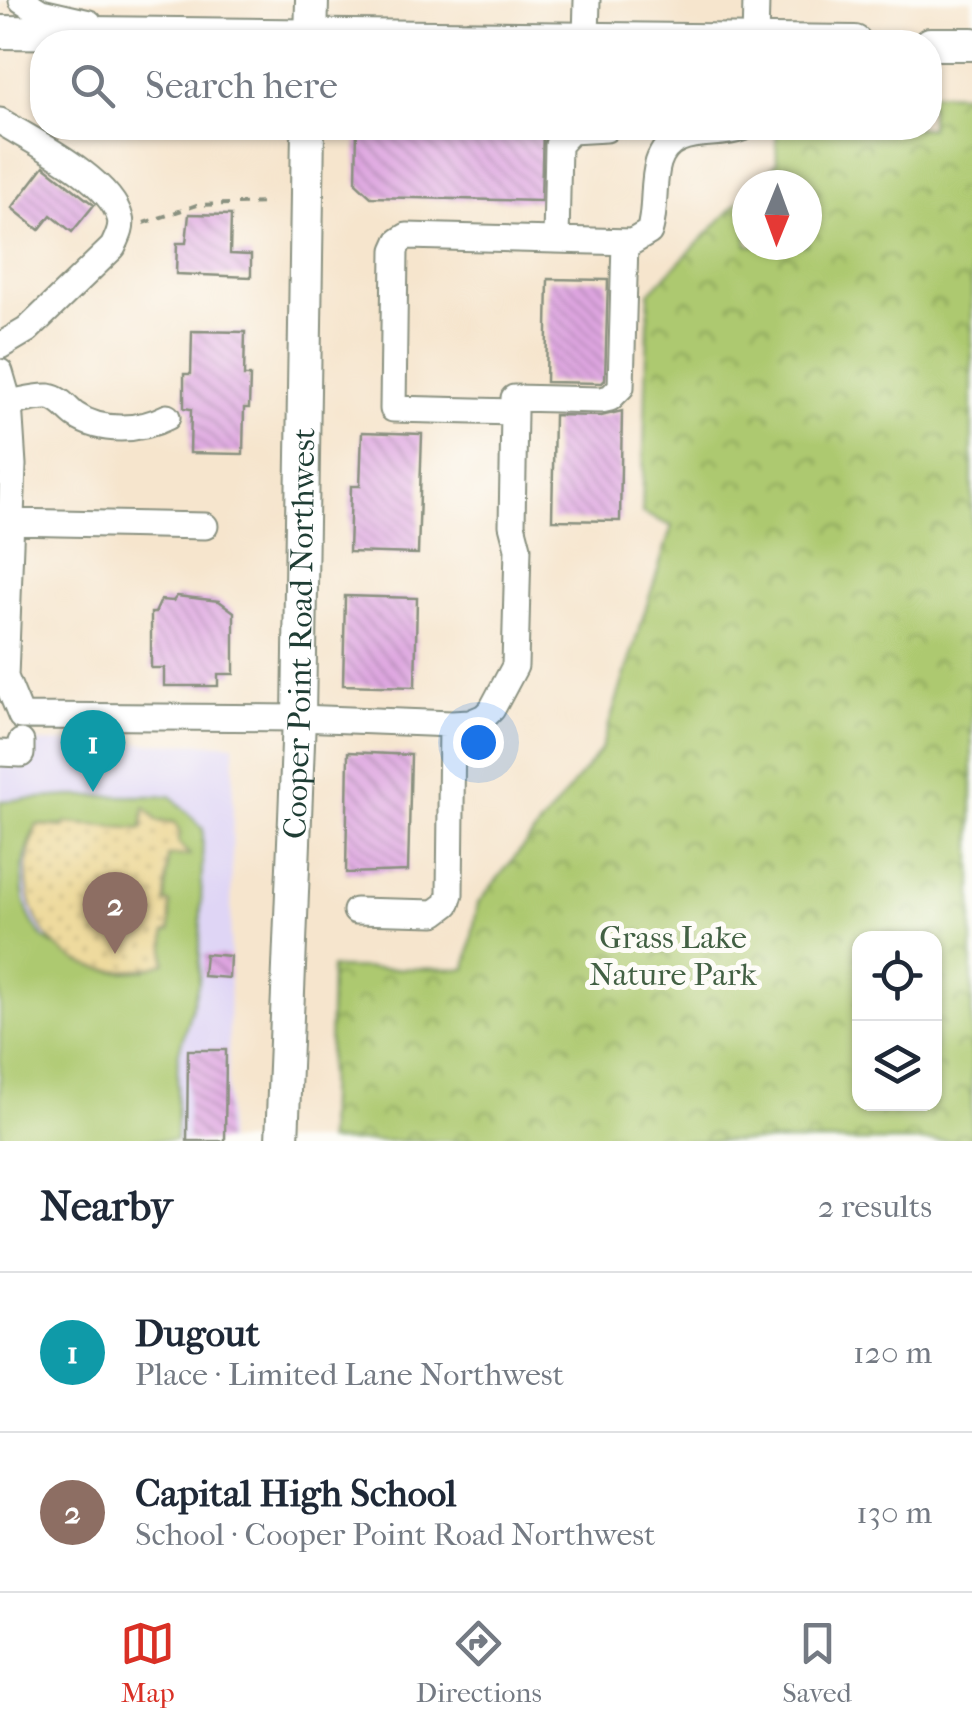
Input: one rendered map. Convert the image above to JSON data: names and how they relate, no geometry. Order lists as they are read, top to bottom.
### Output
{
  "streets": {
    "main road": ["Cooper Point Road Northwest"]
  },
  "parks": ["Grass Lake Nature Park"],
  "north": "bottom",
  "page": {
    "search": "Search here",
    "pins": ["1", "2"],
    "heading": ["Nearby", "2 results"],
    "list": [
      {
        "mark": "1",
        "name": "Dugout",
        "note": "Place · Limited Lane Northwest",
        "value": "120 m"
      },
      {
        "mark": "2",
        "name": "Capital High School",
        "note": "School · Cooper Point Road Northwest",
        "value": "130 m"
      }
    ],
    "nav": ["Map", "Directions", "Saved"]
  }
}
